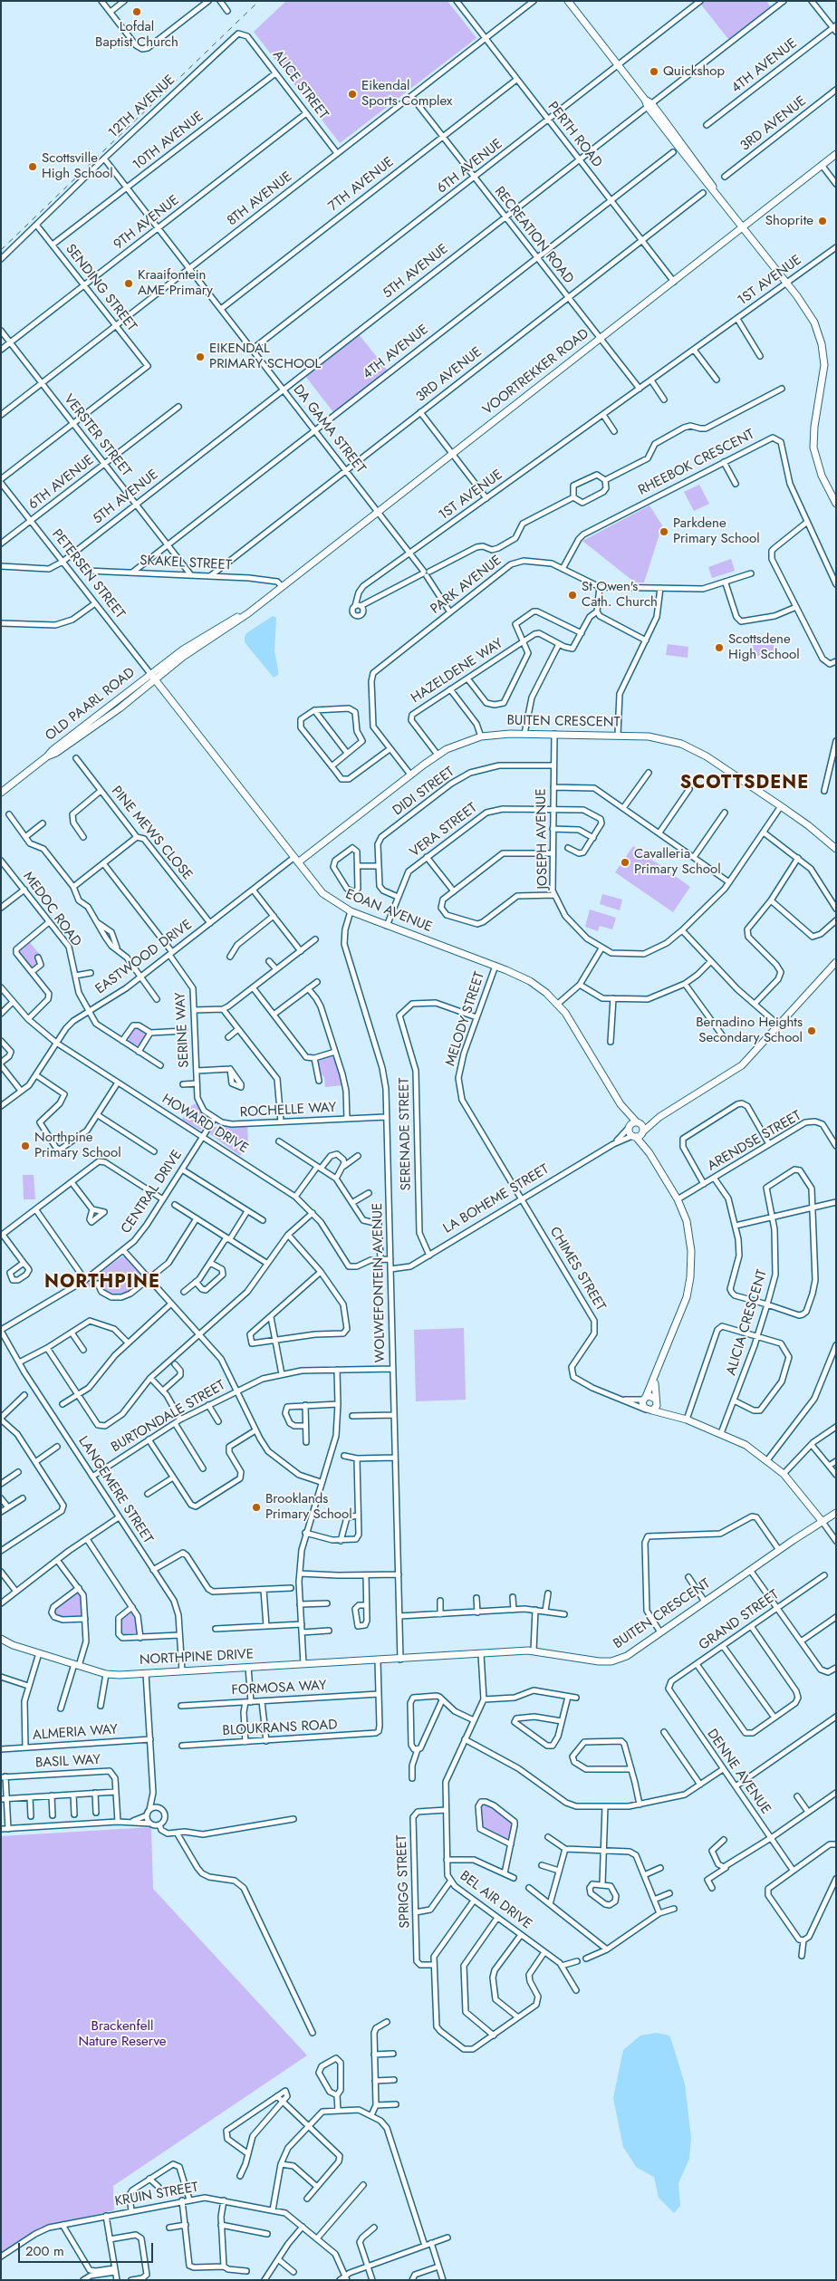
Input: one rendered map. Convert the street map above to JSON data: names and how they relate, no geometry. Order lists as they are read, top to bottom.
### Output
{
  "streets": {
    "street": [
      "4TH AVENUE",
      "ALICE STREET",
      "12TH AVENUE",
      "3RD AVENUE",
      "PERTH ROAD",
      "10TH AVENUE",
      "6TH AVENUE",
      "7TH AVENUE",
      "8TH AVENUE",
      "9TH AVENUE",
      "RECREATION ROAD",
      "5TH AVENUE",
      "1ST AVENUE",
      "SENDING STREET",
      "VOORTREKKER ROAD",
      "DA GAMA STREET",
      "VERSTER STREET",
      "RHEEBOK CRESCENT",
      "SKAKEL STREET",
      "PETERSEN STREET",
      "PARK AVENUE",
      "HAZELDENE WAY",
      "OLD PAARL ROAD",
      "BUITEN CRESCENT",
      "DIDI STREET",
      "VERA STREET",
      "PINE MEWS CLOSE",
      "JOSEPH AVENUE",
      "MEDOC ROAD",
      "EOAN AVENUE",
      "EASTWOOD DRIVE",
      "MELODY STREET",
      "SERINE WAY",
      "ROCHELLE WAY",
      "HOWARD DRIVE",
      "SERENADE STREET",
      "ARENDSE STREET",
      "CENTRAL DRIVE",
      "LA BOHEME STREET",
      "CHIMES STREET",
      "WOLWEFONTEIN AVENUE",
      "ALICIA CRESCENT",
      "BURTONDALE STREET",
      "LANGEMERE STREET",
      "GRAND STREET",
      "NORTHPINE DRIVE",
      "FORMOSA WAY",
      "BLOUKRANS ROAD",
      "ALMERIA WAY",
      "BASIL WAY",
      "DENNE AVENUE",
      "SPRIGG STREET",
      "BEL AIR DRIVE",
      "KRUIN STREET"
    ]
  },
  "crossings": [
    ["4TH AVENUE", "PERTH ROAD"],
    ["4TH AVENUE", "RECREATION ROAD"],
    ["4TH AVENUE", "DA GAMA STREET"],
    ["4TH AVENUE", "VERSTER STREET"],
    ["4TH AVENUE", "SKAKEL STREET"],
    ["ALICE STREET", "12TH AVENUE"],
    ["ALICE STREET", "10TH AVENUE"],
    ["ALICE STREET", "8TH AVENUE"],
    ["ALICE STREET", "9TH AVENUE"],
    ["12TH AVENUE", "SENDING STREET"],
    ["12TH AVENUE", "DA GAMA STREET"],
    ["3RD AVENUE", "PERTH ROAD"],
    ["3RD AVENUE", "RECREATION ROAD"],
    ["3RD AVENUE", "DA GAMA STREET"],
    ["3RD AVENUE", "SKAKEL STREET"],
    ["PERTH ROAD", "6TH AVENUE"],
    ["PERTH ROAD", "7TH AVENUE"],
    ["PERTH ROAD", "8TH AVENUE"],
    ["PERTH ROAD", "5TH AVENUE"],
    ["PERTH ROAD", "VOORTREKKER ROAD"],
    ["10TH AVENUE", "SENDING STREET"],
    ["10TH AVENUE", "DA GAMA STREET"],
    ["6TH AVENUE", "RECREATION ROAD"],
    ["6TH AVENUE", "DA GAMA STREET"],
    ["6TH AVENUE", "VERSTER STREET"],
    ["6TH AVENUE", "PETERSEN STREET"],
    ["7TH AVENUE", "RECREATION ROAD"],
    ["7TH AVENUE", "DA GAMA STREET"],
    ["8TH AVENUE", "RECREATION ROAD"],
    ["8TH AVENUE", "SENDING STREET"],
    ["8TH AVENUE", "DA GAMA STREET"],
    ["8TH AVENUE", "VERSTER STREET"],
    ["9TH AVENUE", "SENDING STREET"],
    ["9TH AVENUE", "DA GAMA STREET"],
    ["9TH AVENUE", "VERSTER STREET"],
    ["RECREATION ROAD", "5TH AVENUE"],
    ["RECREATION ROAD", "1ST AVENUE"],
    ["RECREATION ROAD", "VOORTREKKER ROAD"],
    ["5TH AVENUE", "DA GAMA STREET"],
    ["5TH AVENUE", "VERSTER STREET"],
    ["5TH AVENUE", "PETERSEN STREET"],
    ["1ST AVENUE", "DA GAMA STREET"],
    ["SENDING STREET", "VERSTER STREET"],
    ["VOORTREKKER ROAD", "DA GAMA STREET"],
    ["VOORTREKKER ROAD", "SKAKEL STREET"],
    ["VOORTREKKER ROAD", "PETERSEN STREET"],
    ["VOORTREKKER ROAD", "OLD PAARL ROAD"],
    ["VOORTREKKER ROAD", "EOAN AVENUE"],
    ["DA GAMA STREET", "PARK AVENUE"],
    ["VERSTER STREET", "SKAKEL STREET"],
    ["RHEEBOK CRESCENT", "PARK AVENUE"],
    ["PETERSEN STREET", "OLD PAARL ROAD"],
    ["PETERSEN STREET", "EOAN AVENUE"],
    ["PARK AVENUE", "BUITEN CRESCENT"],
    ["HAZELDENE WAY", "BUITEN CRESCENT"],
    ["OLD PAARL ROAD", "EOAN AVENUE"],
    ["BUITEN CRESCENT", "JOSEPH AVENUE"],
    ["BUITEN CRESCENT", "EOAN AVENUE"],
    ["BUITEN CRESCENT", "EASTWOOD DRIVE"],
    ["BUITEN CRESCENT", "WOLWEFONTEIN AVENUE"],
    ["BUITEN CRESCENT", "NORTHPINE DRIVE"],
    ["BUITEN CRESCENT", "BEL AIR DRIVE"],
    ["DIDI STREET", "VERA STREET"],
    ["DIDI STREET", "JOSEPH AVENUE"],
    ["VERA STREET", "JOSEPH AVENUE"],
    ["VERA STREET", "EOAN AVENUE"],
    ["PINE MEWS CLOSE", "EASTWOOD DRIVE"],
    ["MEDOC ROAD", "EASTWOOD DRIVE"],
    ["EOAN AVENUE", "EASTWOOD DRIVE"],
    ["EOAN AVENUE", "MELODY STREET"],
    ["EOAN AVENUE", "LA BOHEME STREET"],
    ["EOAN AVENUE", "WOLWEFONTEIN AVENUE"],
    ["EASTWOOD DRIVE", "SERINE WAY"],
    ["EASTWOOD DRIVE", "HOWARD DRIVE"],
    ["MELODY STREET", "SERENADE STREET"],
    ["MELODY STREET", "LA BOHEME STREET"],
    ["MELODY STREET", "CHIMES STREET"],
    ["SERINE WAY", "ROCHELLE WAY"],
    ["ROCHELLE WAY", "WOLWEFONTEIN AVENUE"],
    ["HOWARD DRIVE", "CENTRAL DRIVE"],
    ["HOWARD DRIVE", "WOLWEFONTEIN AVENUE"],
    ["SERENADE STREET", "LA BOHEME STREET"],
    ["CENTRAL DRIVE", "LANGEMERE STREET"],
    ["LA BOHEME STREET", "CHIMES STREET"],
    ["LA BOHEME STREET", "WOLWEFONTEIN AVENUE"],
    ["WOLWEFONTEIN AVENUE", "BURTONDALE STREET"],
    ["WOLWEFONTEIN AVENUE", "NORTHPINE DRIVE"],
    ["BURTONDALE STREET", "LANGEMERE STREET"],
    ["LANGEMERE STREET", "NORTHPINE DRIVE"],
    ["GRAND STREET", "DENNE AVENUE"],
    ["FORMOSA WAY", "BLOUKRANS ROAD"],
    ["SPRIGG STREET", "BEL AIR DRIVE"]
  ],
  "districts": ["SCOTTSDENE", "NORTHPINE"],
  "parks": ["Brackenfell Nature Reserve"],
  "places": [
    "Lofdal Baptist Church",
    "Quickshop",
    "Eikendal Sports Complex",
    "Scottsville High School",
    "Shoprite",
    "Kraaifontein AME Primary",
    "EIKENDAL PRIMARY SCHOOL",
    "Parkdene Primary School",
    "St Owen's Cath. Church",
    "Scottsdene High School",
    "Cavalleria Primary School",
    "Bernadino Heights Secondary School",
    "Northpine Primary School",
    "Brooklands Primary School"
  ],
  "scale_bar": "200 m"
}
